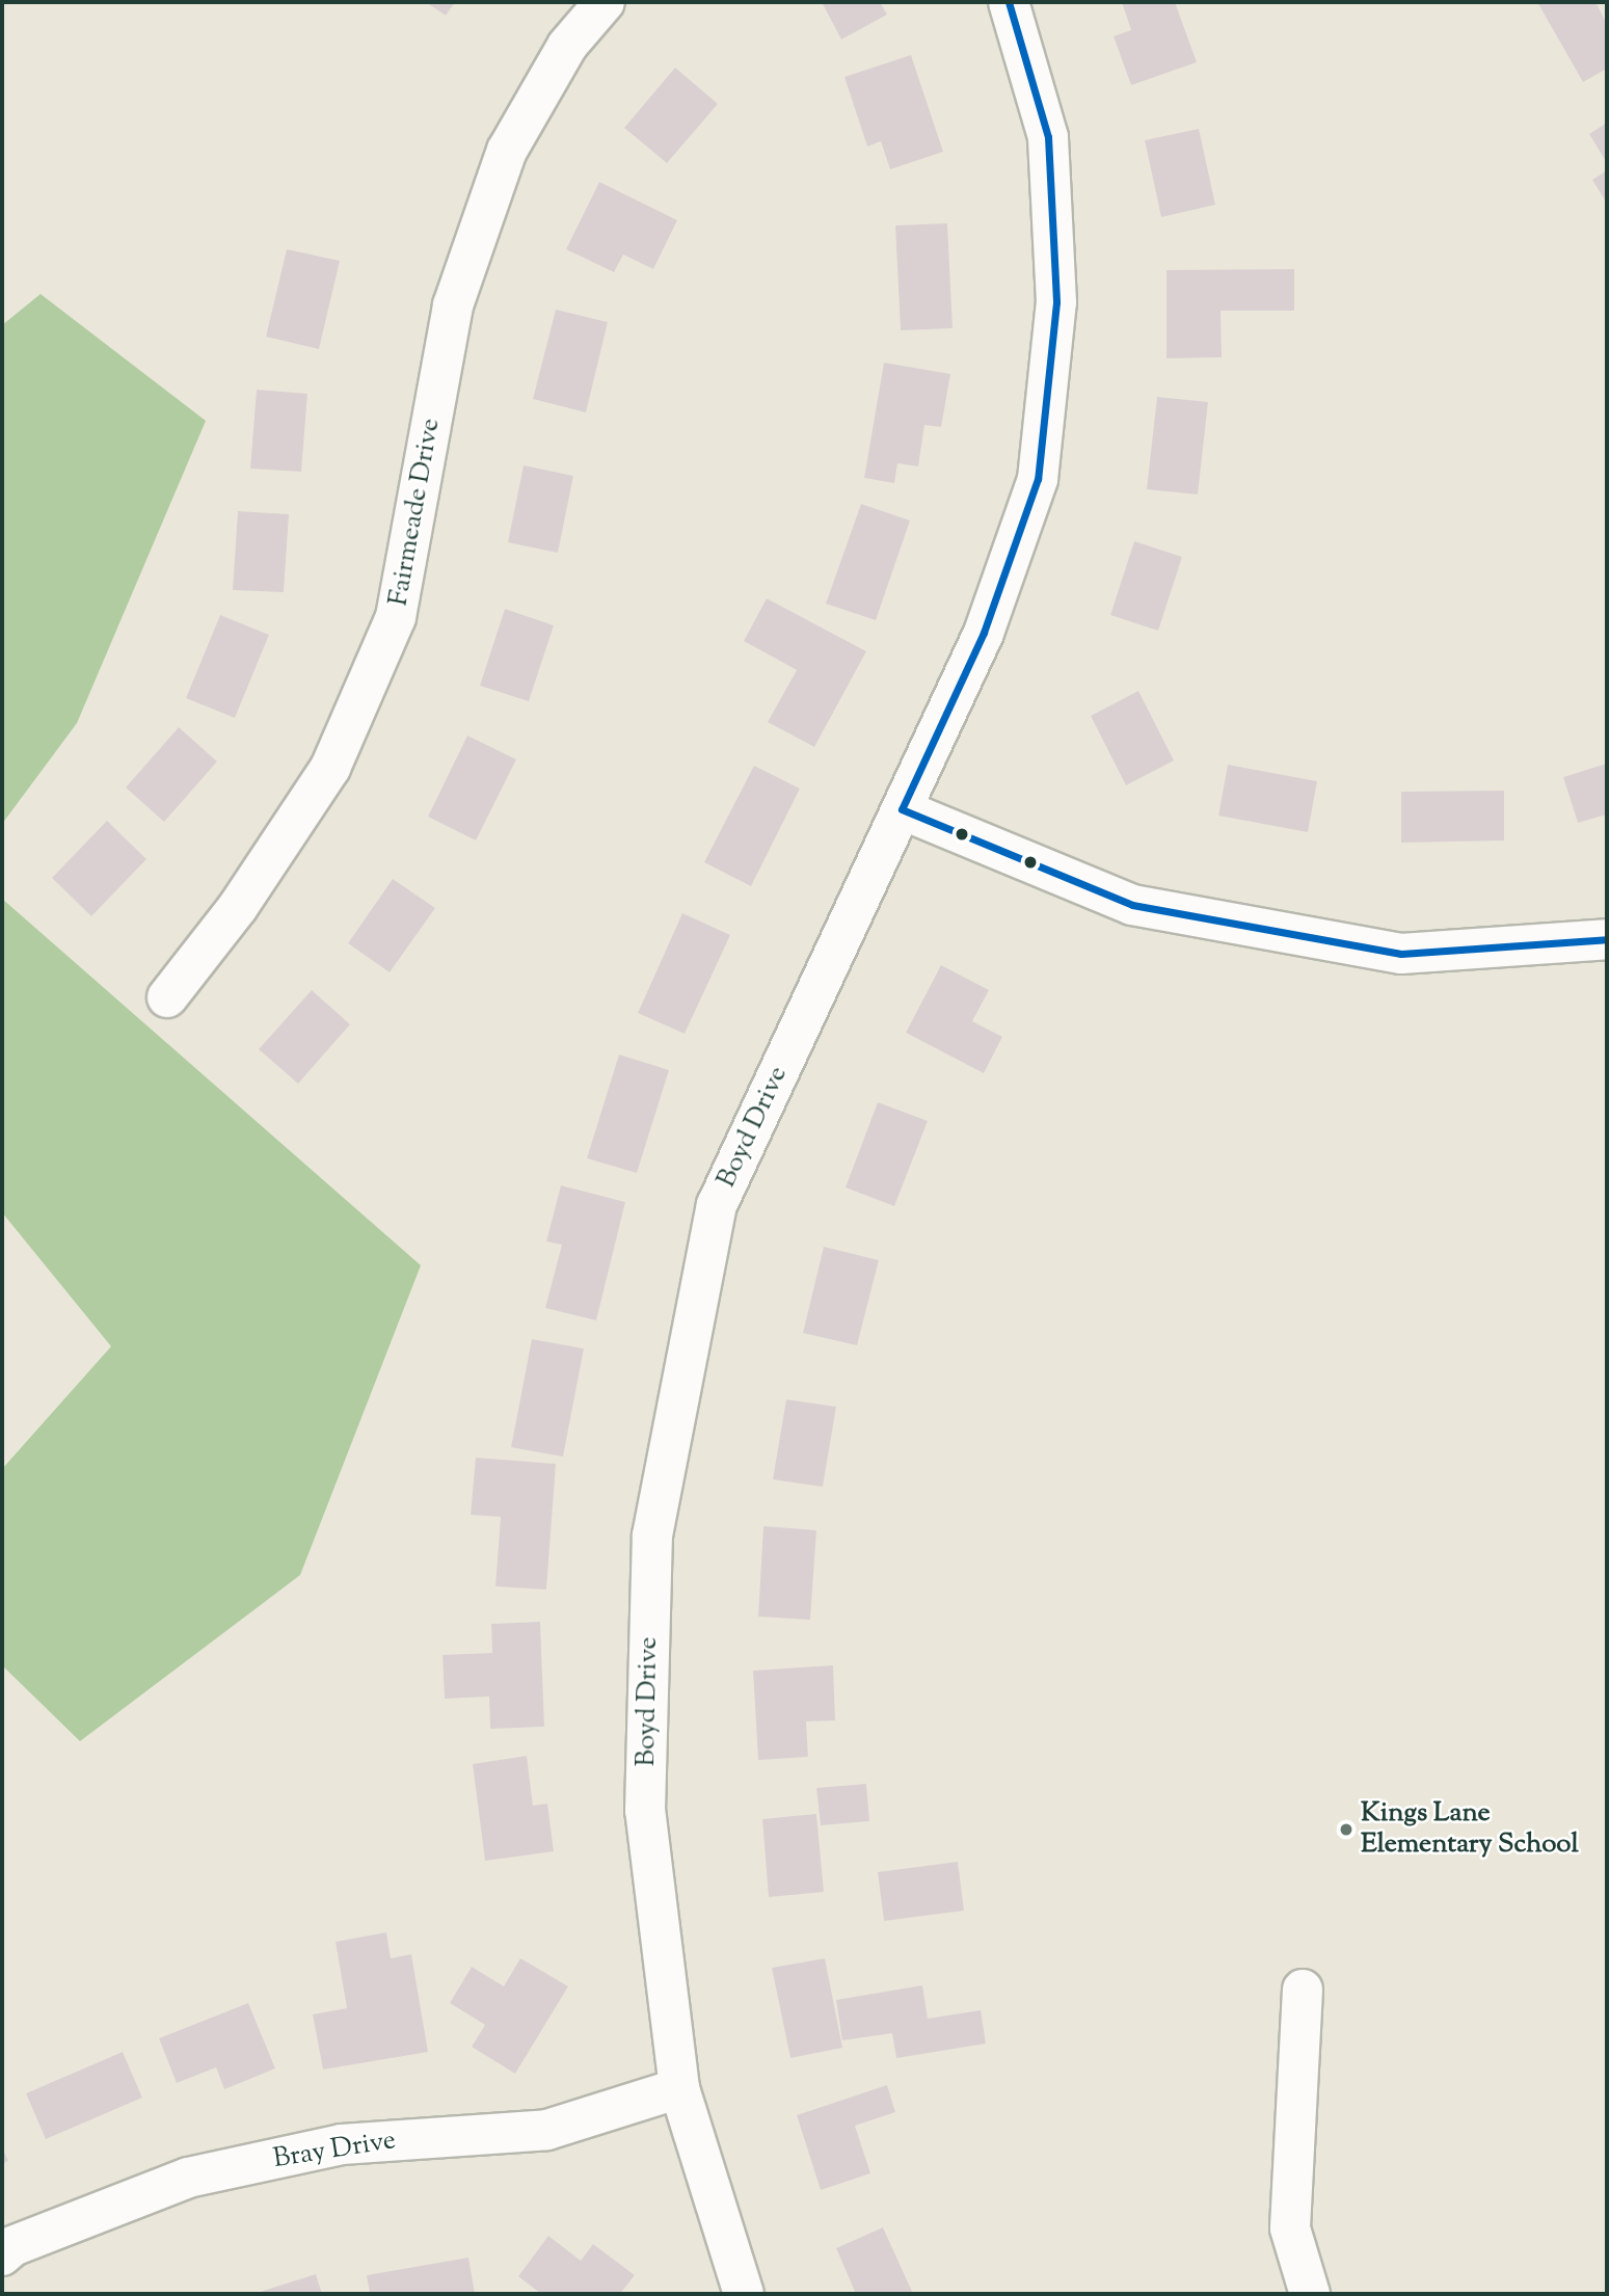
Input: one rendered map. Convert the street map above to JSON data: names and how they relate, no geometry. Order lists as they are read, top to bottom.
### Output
{
  "streets": {
    "street": ["Fairmeade Drive", "Boyd Drive", "Bray Drive"]
  },
  "crossings": [
    ["Boyd Drive", "Bray Drive"]
  ],
  "places": ["Kings Lane Elementary School"]
}
